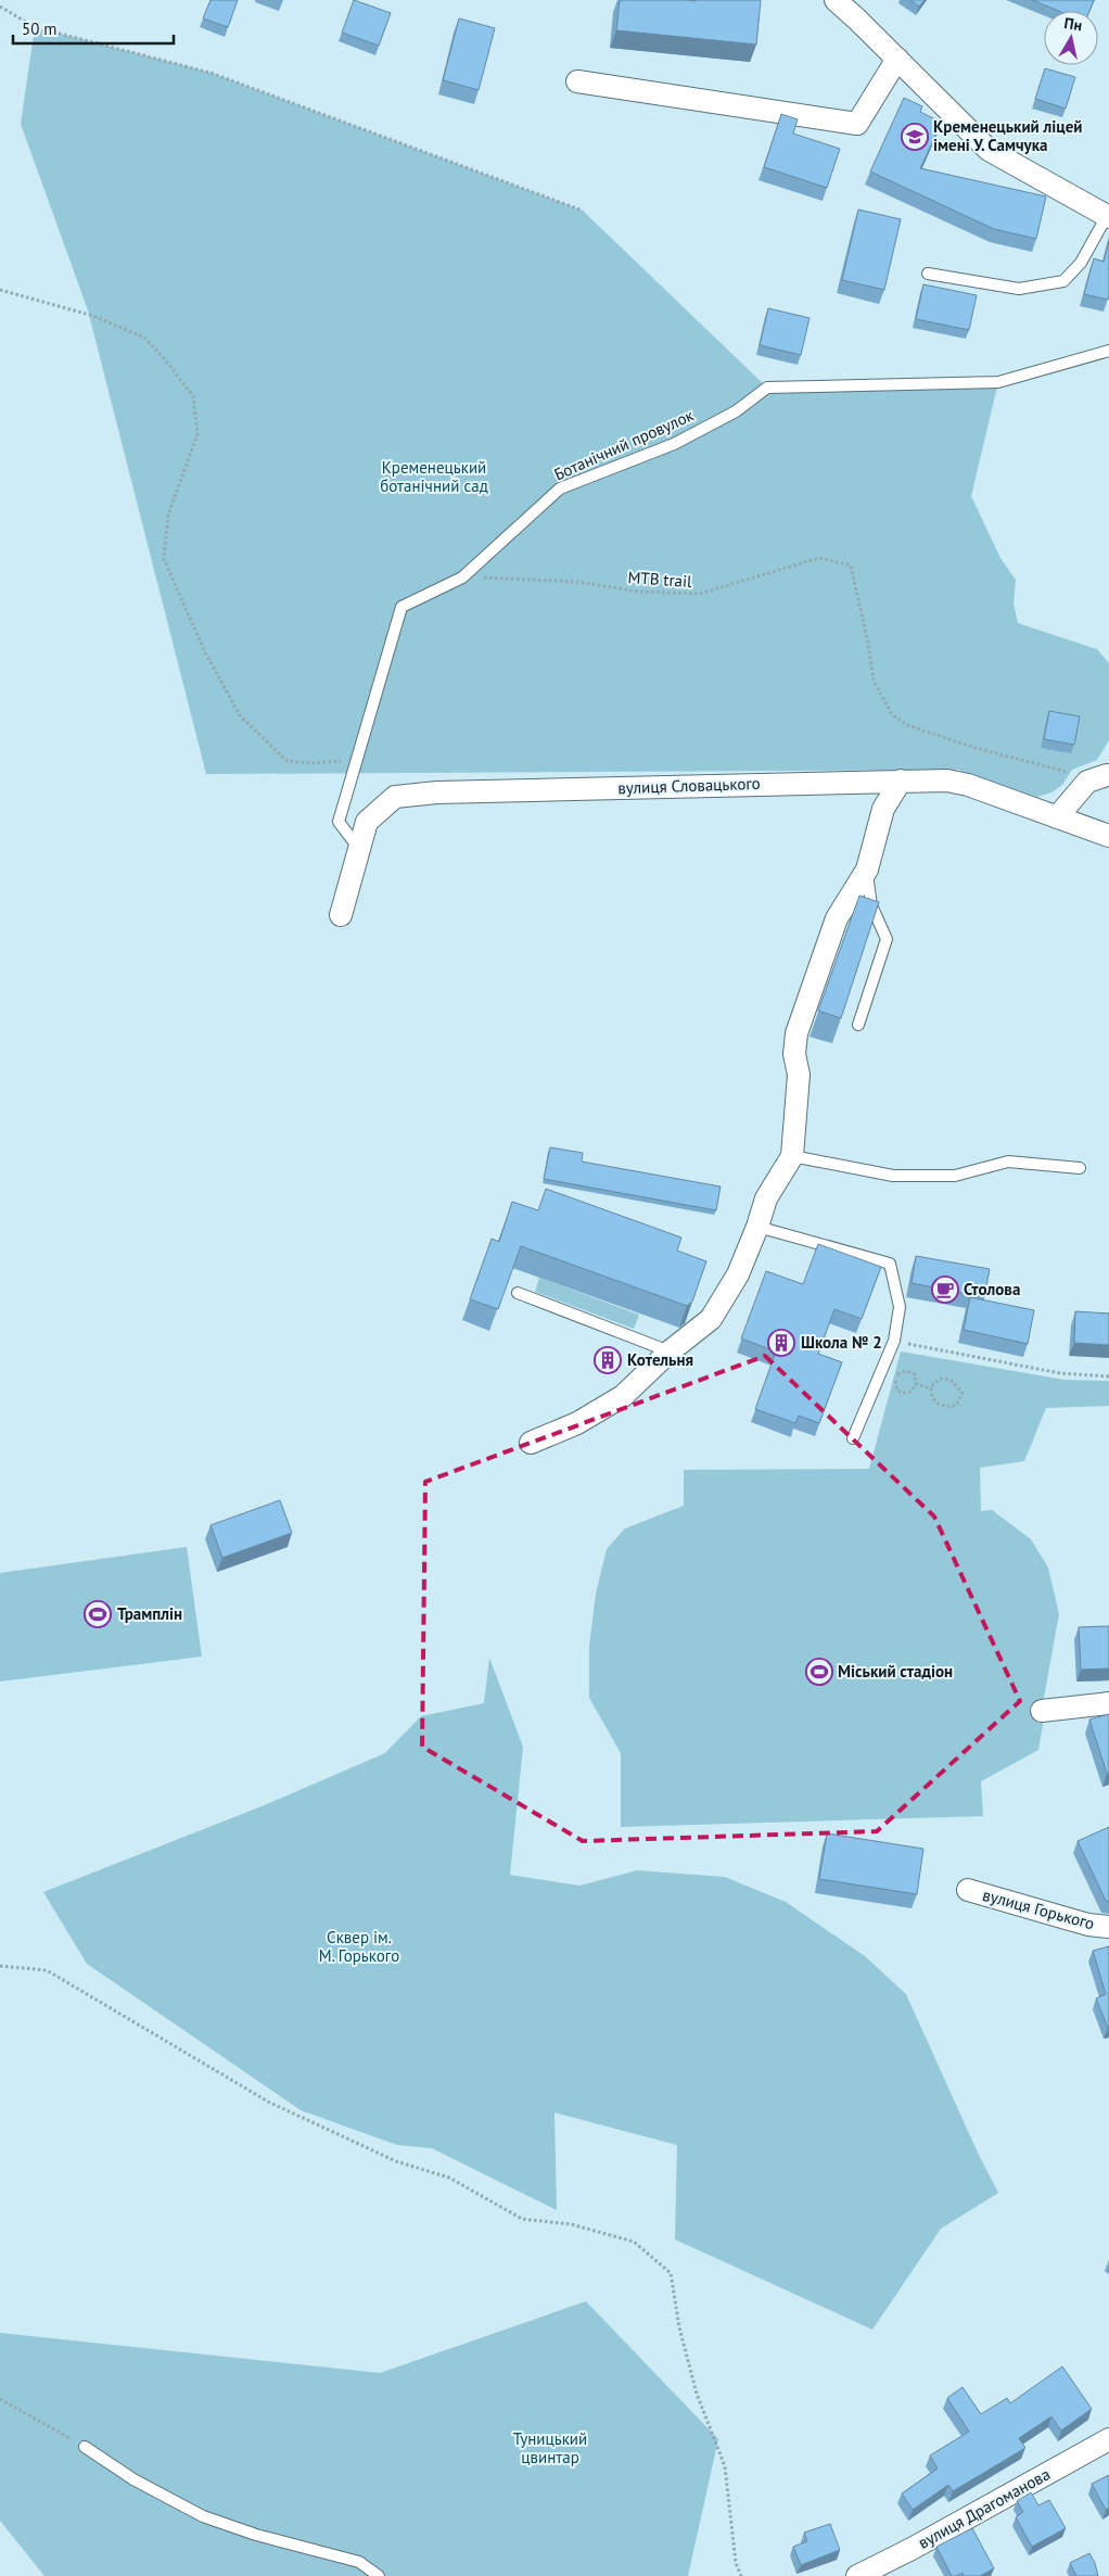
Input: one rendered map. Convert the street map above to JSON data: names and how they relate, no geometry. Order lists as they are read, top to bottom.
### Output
{
  "streets": {
    "street": ["вулиця Словацького", "вулиця Горького", "вулиця Драгоманова"],
    "lane": ["Ботанічний провулок"],
    "path": ["MTB trail"]
  },
  "crossings": [
    ["Ботанічний провулок", "MTB trail"],
    ["Ботанічний провулок", "вулиця Словацького"]
  ],
  "parks": ["Кременецький ботанічний сад", "Сквер ім. М. Горького", "Туницький цвинтар"],
  "places": {
    "school or university": ["Кременецький ліцей імені У. Самчука"],
    "cafe": ["Столова"],
    "building": ["Школа № 2", "Котельня"],
    "sports": ["Трамплін", "Міський стадіон"]
  },
  "scale_bar": "50 m",
  "north": "top"
}
